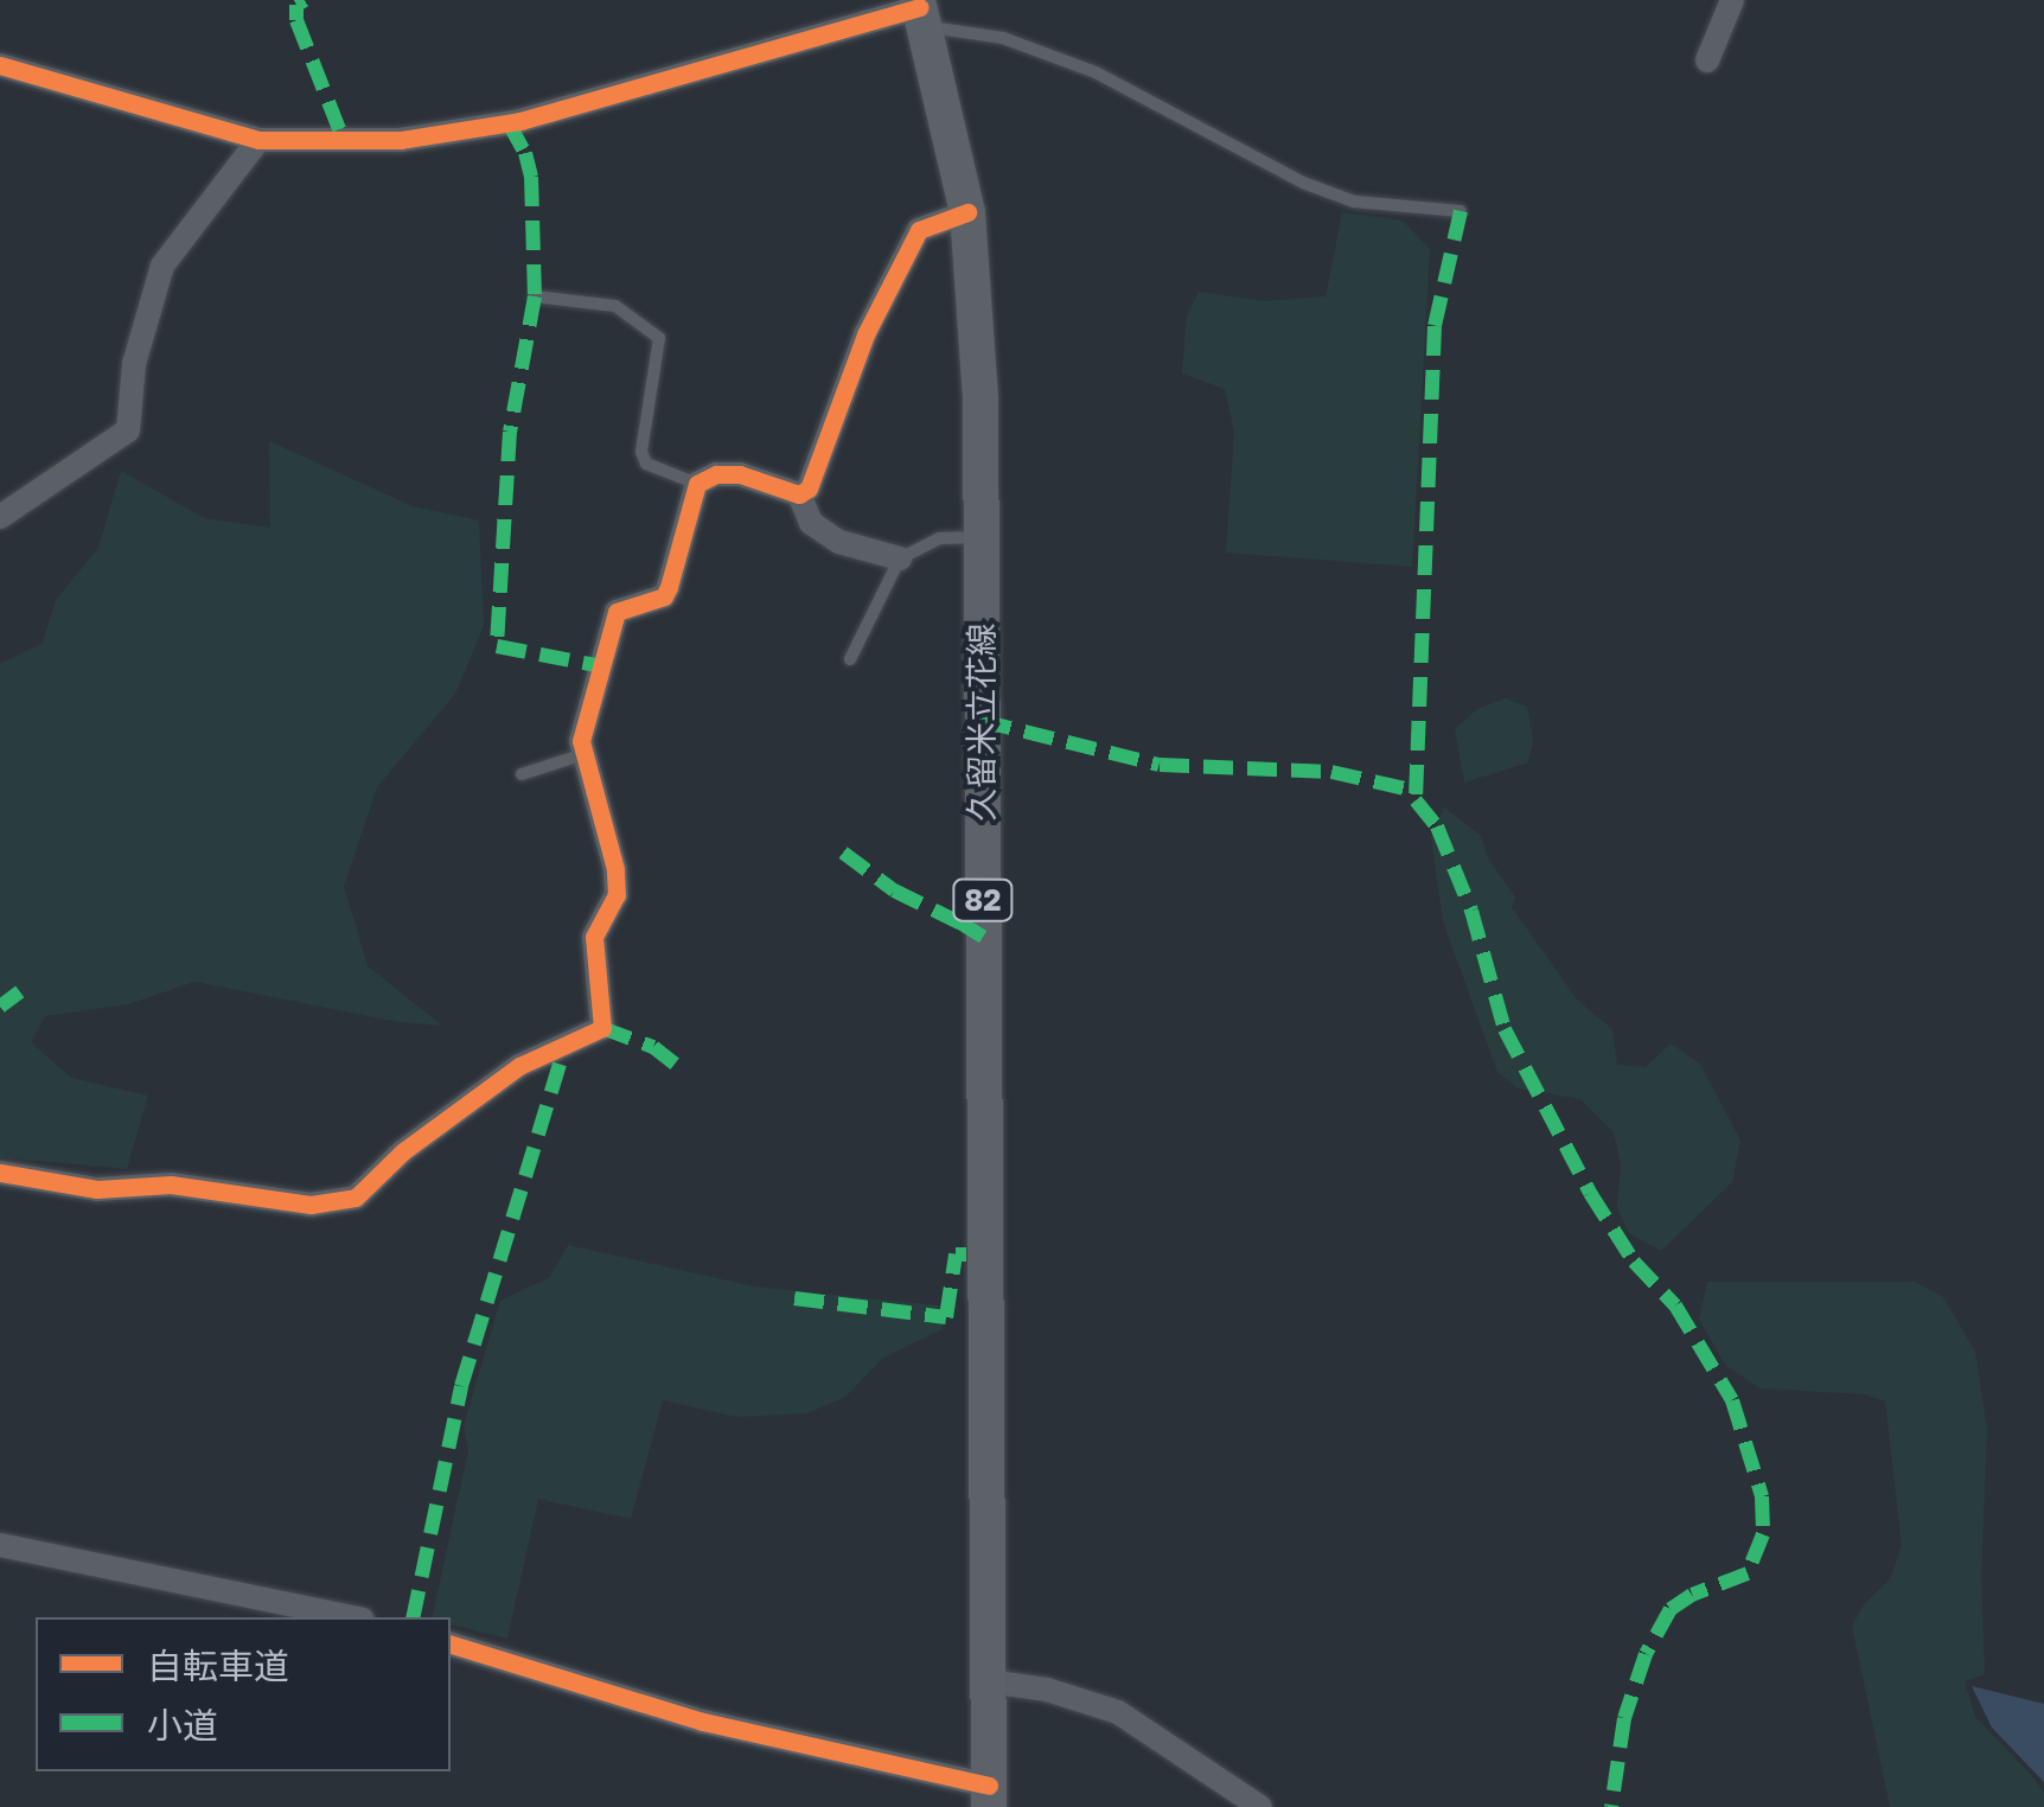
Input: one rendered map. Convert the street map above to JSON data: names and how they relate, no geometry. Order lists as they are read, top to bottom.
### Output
{
  "streets": {
    "main road": ["久留米立花線", "82"]
  },
  "legend": ["自転車道", "小道"]
}
